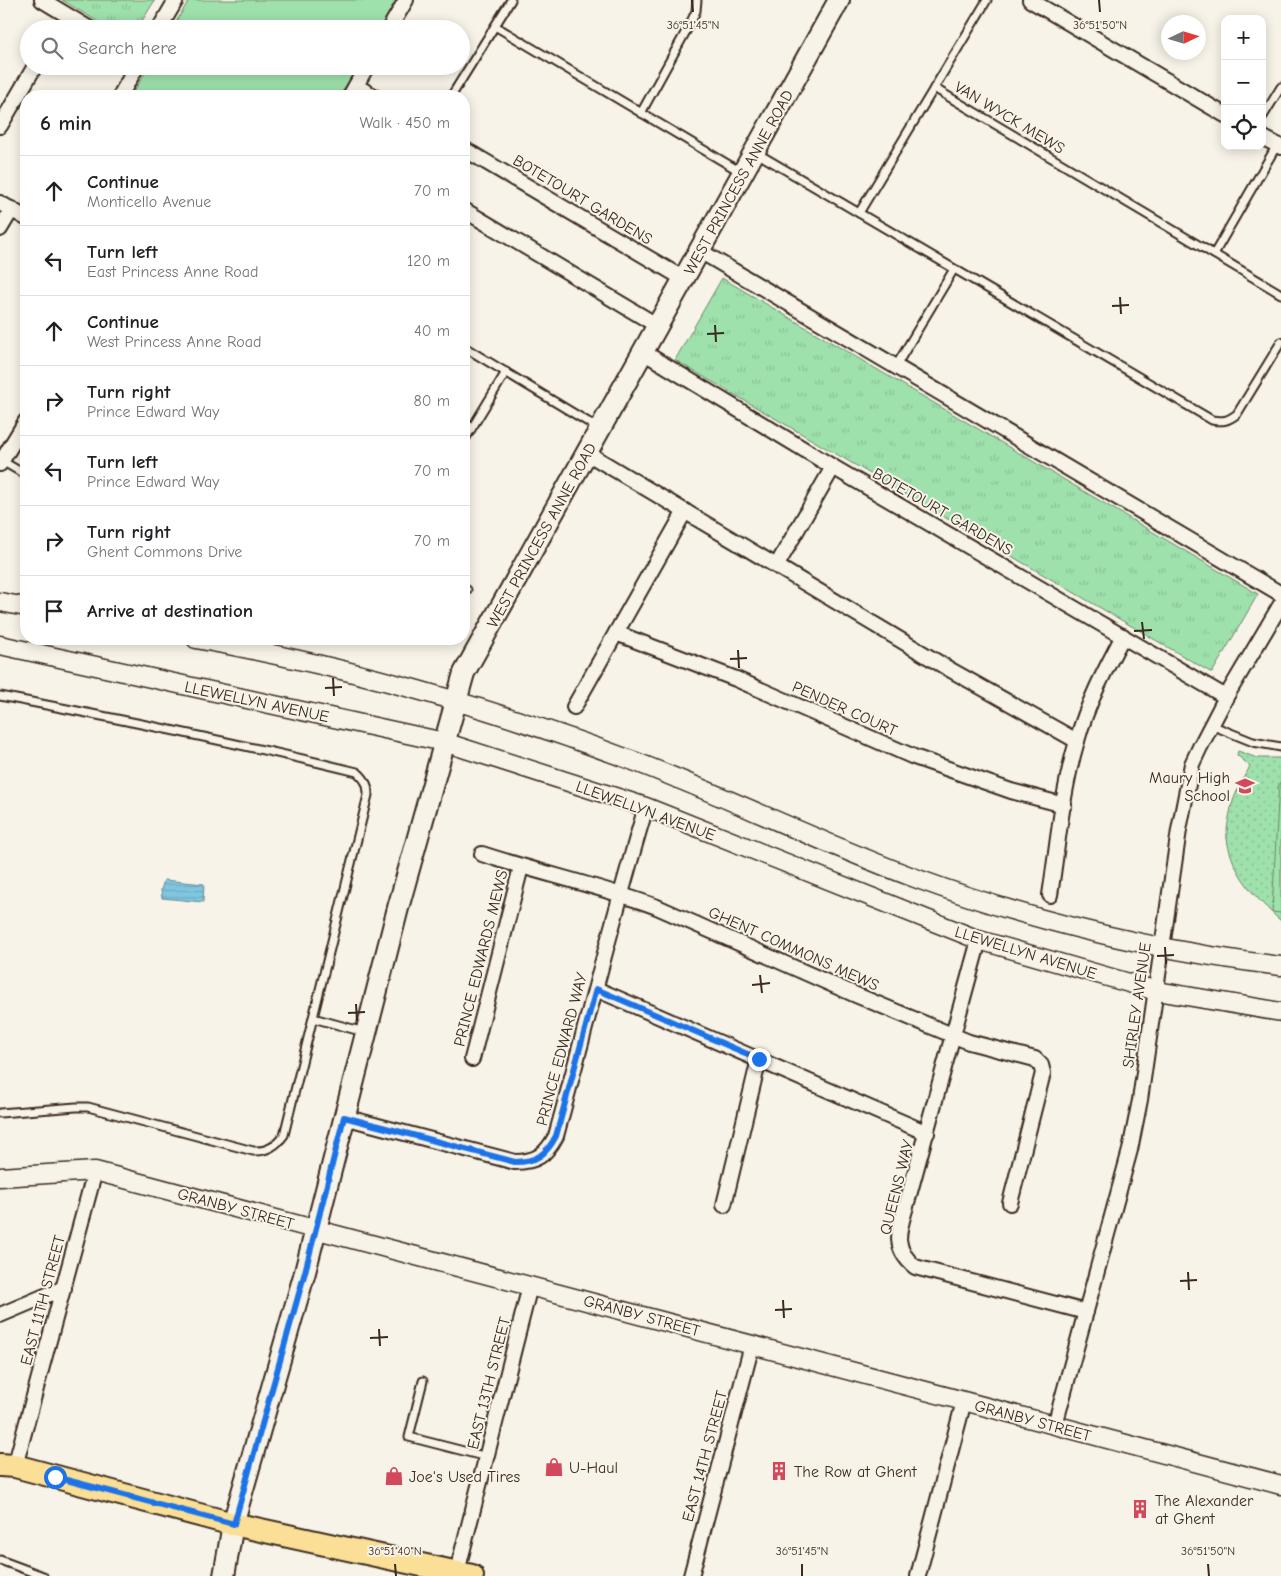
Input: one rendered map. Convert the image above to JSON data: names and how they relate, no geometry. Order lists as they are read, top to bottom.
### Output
{
  "streets": {
    "main road": ["WEST PRINCESS ANNE ROAD"],
    "street": [
      "BOTETOURT GARDENS",
      "LLEWELLYN AVENUE",
      "PENDER COURT",
      "GHENT COMMONS MEWS",
      "PRINCE EDWARDS MEWS",
      "SHIRLEY AVENUE",
      "PRINCE EDWARD WAY",
      "QUEENS WAY",
      "GRANBY STREET",
      "EAST 11TH STREET",
      "EAST 13TH STREET",
      "EAST 14TH STREET"
    ],
    "lane": ["VAN WYCK MEWS"]
  },
  "crossings": [
    ["WEST PRINCESS ANNE ROAD", "BOTETOURT GARDENS"],
    ["WEST PRINCESS ANNE ROAD", "LLEWELLYN AVENUE"],
    ["WEST PRINCESS ANNE ROAD", "PRINCE EDWARD WAY"],
    ["WEST PRINCESS ANNE ROAD", "GRANBY STREET"],
    ["BOTETOURT GARDENS", "SHIRLEY AVENUE"],
    ["LLEWELLYN AVENUE", "SHIRLEY AVENUE"],
    ["LLEWELLYN AVENUE", "PRINCE EDWARD WAY"],
    ["LLEWELLYN AVENUE", "QUEENS WAY"],
    ["GHENT COMMONS MEWS", "PRINCE EDWARDS MEWS"],
    ["GHENT COMMONS MEWS", "PRINCE EDWARD WAY"],
    ["GHENT COMMONS MEWS", "QUEENS WAY"],
    ["SHIRLEY AVENUE", "QUEENS WAY"],
    ["SHIRLEY AVENUE", "GRANBY STREET"],
    ["GRANBY STREET", "EAST 11TH STREET"],
    ["GRANBY STREET", "EAST 13TH STREET"],
    ["GRANBY STREET", "EAST 14TH STREET"]
  ],
  "places": {
    "school or university": ["Maury High School"],
    "shop": ["U-Haul", "Joe's Used Tires"],
    "building": ["The Row at Ghent", "The Alexander at Ghent"]
  },
  "north": "right",
  "page": {
    "map_buttons": ["+", "−"],
    "search": "Search here",
    "heading": ["6 min", "Walk · 450 m"],
    "list": [
      ["Continue", "Monticello Avenue", "70 m"],
      ["Turn left", "East Princess Anne Road", "120 m"],
      ["Continue", "West Princess Anne Road", "40 m"],
      ["Turn right", "Prince Edward Way", "80 m"],
      ["Turn left", "Prince Edward Way", "70 m"],
      ["Turn right", "Ghent Commons Drive", "70 m"],
      "Arrive at destination"
    ]
  },
  "coordinates": ["36°51'45\"N", "36°51'50\"N", "36°51'40\"N"]
}
